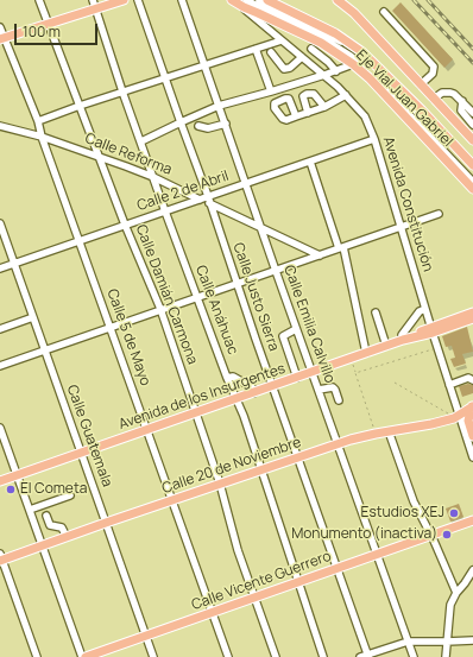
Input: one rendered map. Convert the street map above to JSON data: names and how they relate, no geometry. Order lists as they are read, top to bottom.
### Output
{
  "streets": {
    "main road": [
      "Eje Vial Juan Gabriel",
      "Avenida de los Insurgentes",
      "Calle 20 de Noviembre",
      "Calle Vicente Guerrero"
    ],
    "street": [
      "Calle Reforma",
      "Calle 2 de Abril",
      "Avenida Constitución",
      "Calle Damián Carmona",
      "Calle Justo Sierra",
      "Calle Anáhuac",
      "Calle Emilia Calvillo",
      "Calle 5 de Mayo",
      "Calle Guatemala"
    ]
  },
  "crossings": [
    ["Eje Vial Juan Gabriel", "Avenida Constitución"],
    ["Calle Reforma", "Calle 2 de Abril"],
    ["Calle Reforma", "Calle Damián Carmona"],
    ["Calle Reforma", "Calle Justo Sierra"],
    ["Calle Reforma", "Calle Anáhuac"],
    ["Calle Reforma", "Calle Emilia Calvillo"],
    ["Calle Reforma", "Calle 5 de Mayo"],
    ["Calle 2 de Abril", "Avenida Constitución"],
    ["Calle 2 de Abril", "Calle Damián Carmona"],
    ["Calle 2 de Abril", "Calle Justo Sierra"],
    ["Calle 2 de Abril", "Calle Anáhuac"],
    ["Calle 2 de Abril", "Calle Emilia Calvillo"],
    ["Calle 2 de Abril", "Calle 5 de Mayo"],
    ["Calle 2 de Abril", "Calle Guatemala"],
    ["Avenida Constitución", "Avenida de los Insurgentes"],
    ["Avenida Constitución", "Calle 20 de Noviembre"],
    ["Calle Damián Carmona", "Avenida de los Insurgentes"],
    ["Calle Damián Carmona", "Calle 20 de Noviembre"],
    ["Calle Damián Carmona", "Calle Vicente Guerrero"],
    ["Calle Justo Sierra", "Avenida de los Insurgentes"],
    ["Calle Justo Sierra", "Calle 20 de Noviembre"],
    ["Calle Justo Sierra", "Calle Vicente Guerrero"],
    ["Calle Anáhuac", "Avenida de los Insurgentes"],
    ["Calle Anáhuac", "Calle 20 de Noviembre"],
    ["Calle Anáhuac", "Calle Vicente Guerrero"],
    ["Calle Emilia Calvillo", "Avenida de los Insurgentes"],
    ["Calle Emilia Calvillo", "Calle 20 de Noviembre"],
    ["Calle Emilia Calvillo", "Calle Vicente Guerrero"],
    ["Calle 5 de Mayo", "Avenida de los Insurgentes"],
    ["Calle 5 de Mayo", "Calle 20 de Noviembre"],
    ["Calle 5 de Mayo", "Calle Vicente Guerrero"],
    ["Avenida de los Insurgentes", "Calle Guatemala"],
    ["Calle Guatemala", "Calle 20 de Noviembre"],
    ["Calle Guatemala", "Calle Vicente Guerrero"]
  ],
  "places": ["El Cometa", "Estudios XEJ", "Monumento (inactiva)"],
  "scale_bar": "100 m"
}
